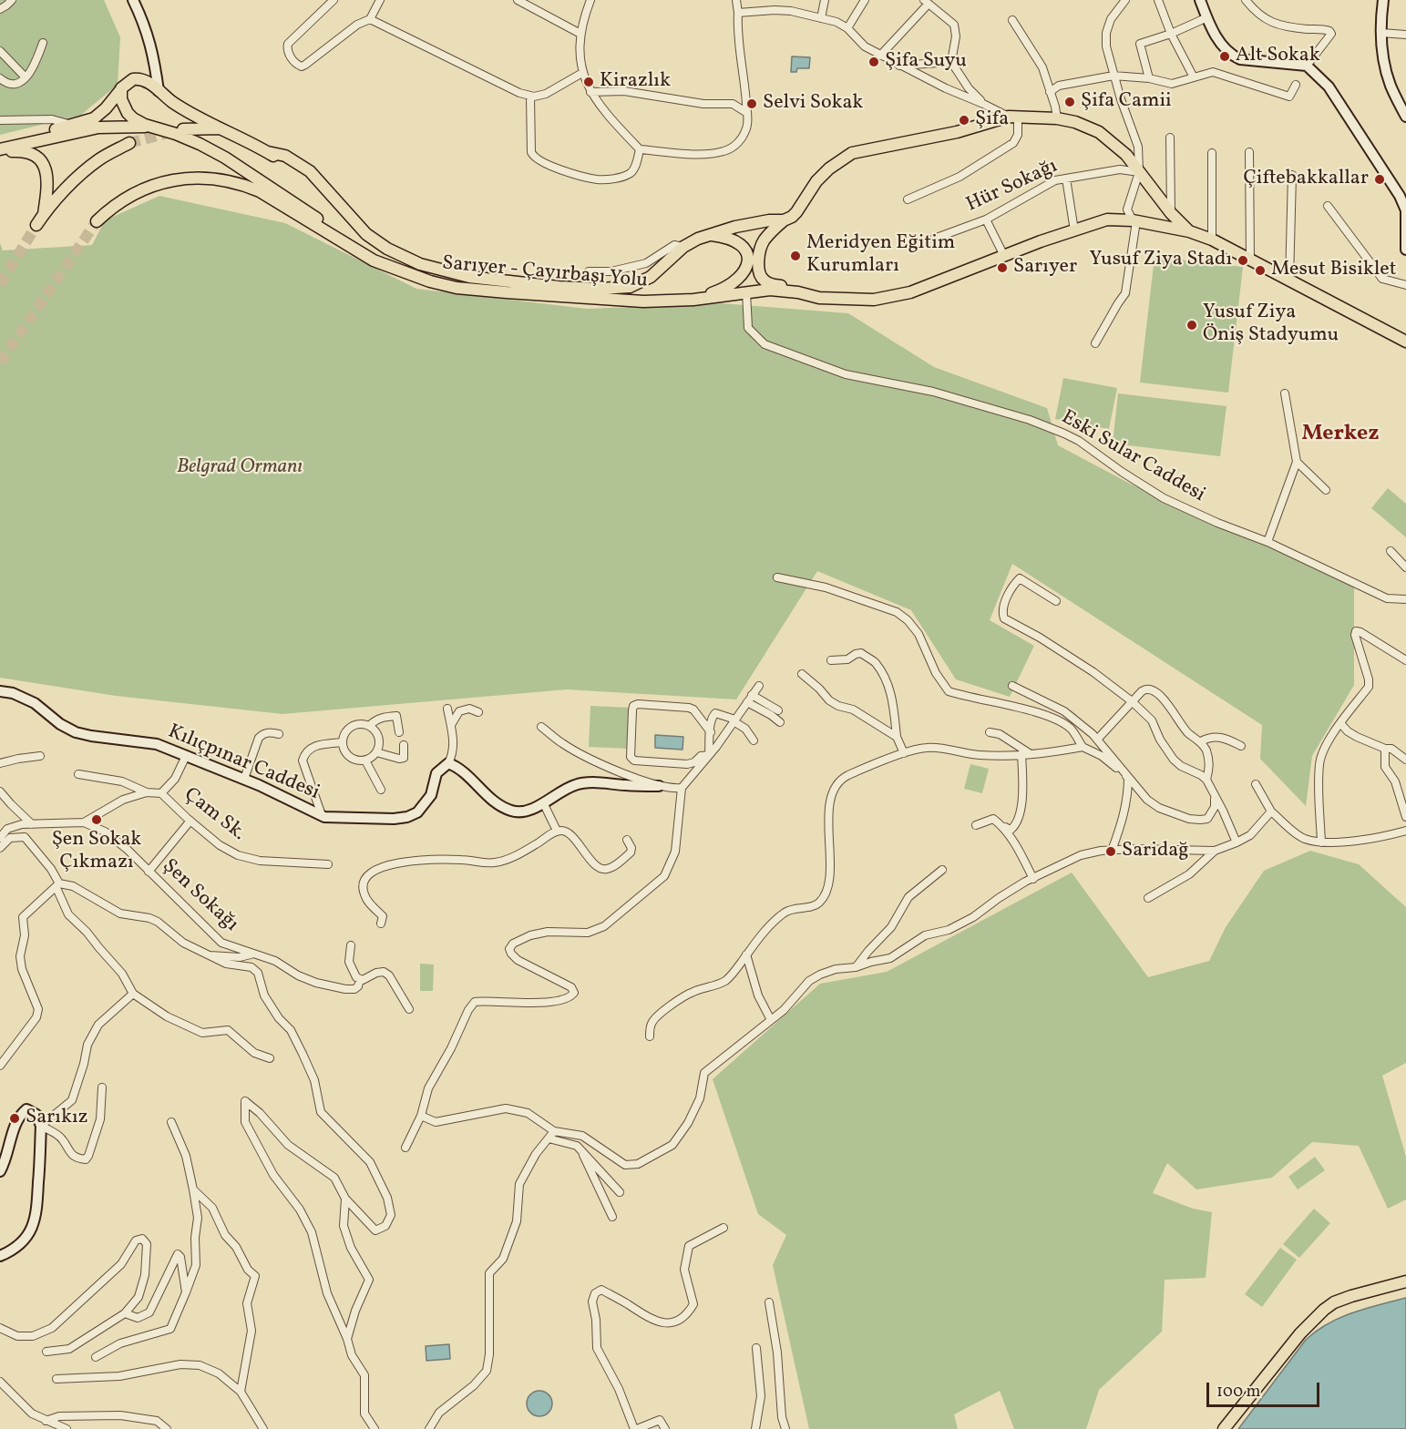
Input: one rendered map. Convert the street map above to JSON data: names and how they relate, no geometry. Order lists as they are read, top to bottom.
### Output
{
  "streets": {
    "main road": ["Sarıyer - Çayırbaşı Yolu"],
    "street": [
      "Hür Sokağı",
      "Eski Sular Caddesi",
      "Kılıçpınar Caddesi",
      "Çam Sk.",
      "Şen Sokağı"
    ]
  },
  "crossings": [
    ["Sarıyer - Çayırbaşı Yolu", "Eski Sular Caddesi"]
  ],
  "districts": ["Merkez"],
  "parks": ["Belgrad Ormanı"],
  "places": [
    "Alt Sokak",
    "Şifa Suyu",
    "Kirazlık",
    "Şifa Camii",
    "Selvi Sokak",
    "Şifa",
    "Çiftebakkallar",
    "Meridyen Eğitim Kurumları",
    "Yusuf Ziya Stadı",
    "Sarıyer",
    "Mesut Bisiklet",
    "Yusuf Ziya Öniş Stadyumu",
    "Şen Sokak Çıkmazı",
    "Saridağ",
    "Sarıkız"
  ],
  "scale_bar": "100 m"
}
